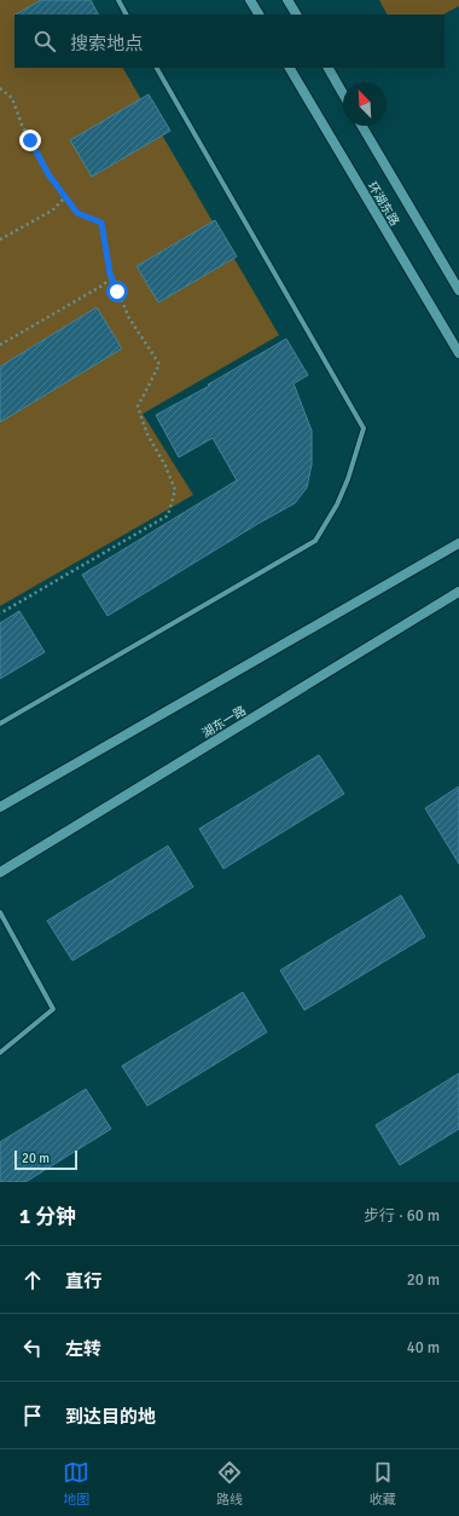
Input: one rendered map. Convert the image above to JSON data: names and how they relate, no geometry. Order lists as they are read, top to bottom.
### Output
{
  "streets": {
    "main road": ["环湖东路", "湖东一路"]
  },
  "scale_bar": "20 m",
  "north": "top left",
  "page": {
    "search": "搜索地点",
    "scale": "20 m",
    "heading": ["1 分钟", "步行 · 60 m"],
    "list": [
      ["直行", "20 m"],
      ["左转", "40 m"],
      "到达目的地"
    ],
    "nav": ["地图", "路线", "收藏"]
  }
}
